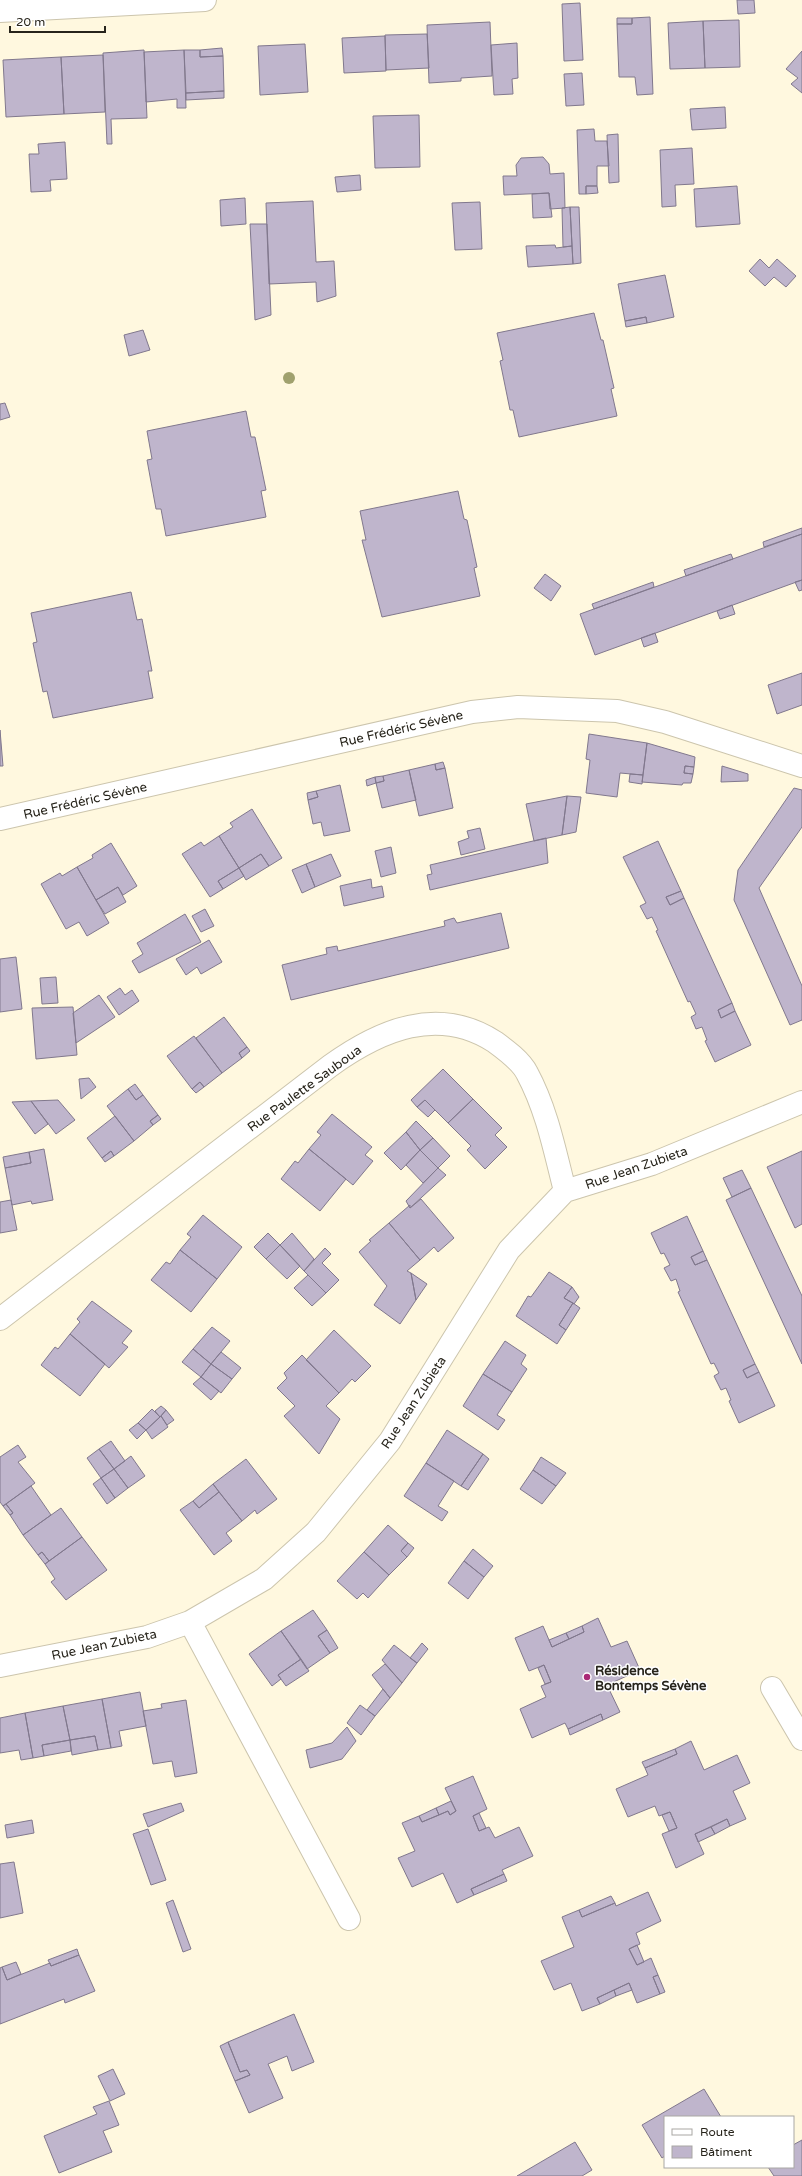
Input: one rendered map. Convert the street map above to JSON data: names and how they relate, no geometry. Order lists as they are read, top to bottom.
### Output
{
  "streets": {
    "street": ["Rue Frédéric Sévène", "Rue Paulette Sauboua", "Rue Jean Zubieta"]
  },
  "crossings": [
    ["Rue Paulette Sauboua", "Rue Jean Zubieta"]
  ],
  "places": ["Résidence Bontemps Sévène"],
  "legend": ["Route", "Bâtiment"],
  "scale_bar": "20 m"
}
